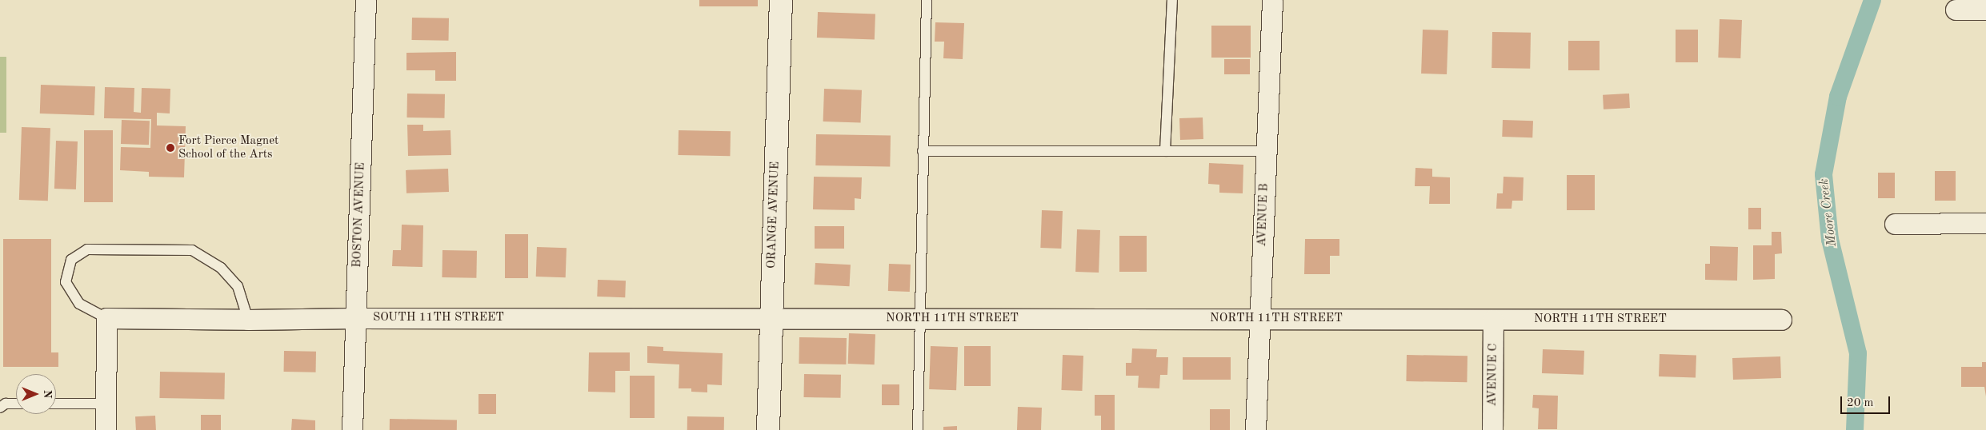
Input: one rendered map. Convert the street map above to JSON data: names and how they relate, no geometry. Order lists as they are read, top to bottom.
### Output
{
  "streets": {
    "main road": ["ORANGE AVENUE"],
    "street": [
      "BOSTON AVENUE",
      "AVENUE B",
      "SOUTH 11TH STREET",
      "NORTH 11TH STREET",
      "AVENUE C"
    ]
  },
  "crossings": [
    ["BOSTON AVENUE", "SOUTH 11TH STREET"],
    ["ORANGE AVENUE", "SOUTH 11TH STREET"],
    ["ORANGE AVENUE", "NORTH 11TH STREET"],
    ["AVENUE B", "NORTH 11TH STREET"],
    ["SOUTH 11TH STREET", "NORTH 11TH STREET"],
    ["NORTH 11TH STREET", "AVENUE C"]
  ],
  "water": ["Moore Creek"],
  "places": ["Fort Pierce Magnet School of the Arts"],
  "scale_bar": "20 m",
  "north": "right"
}
